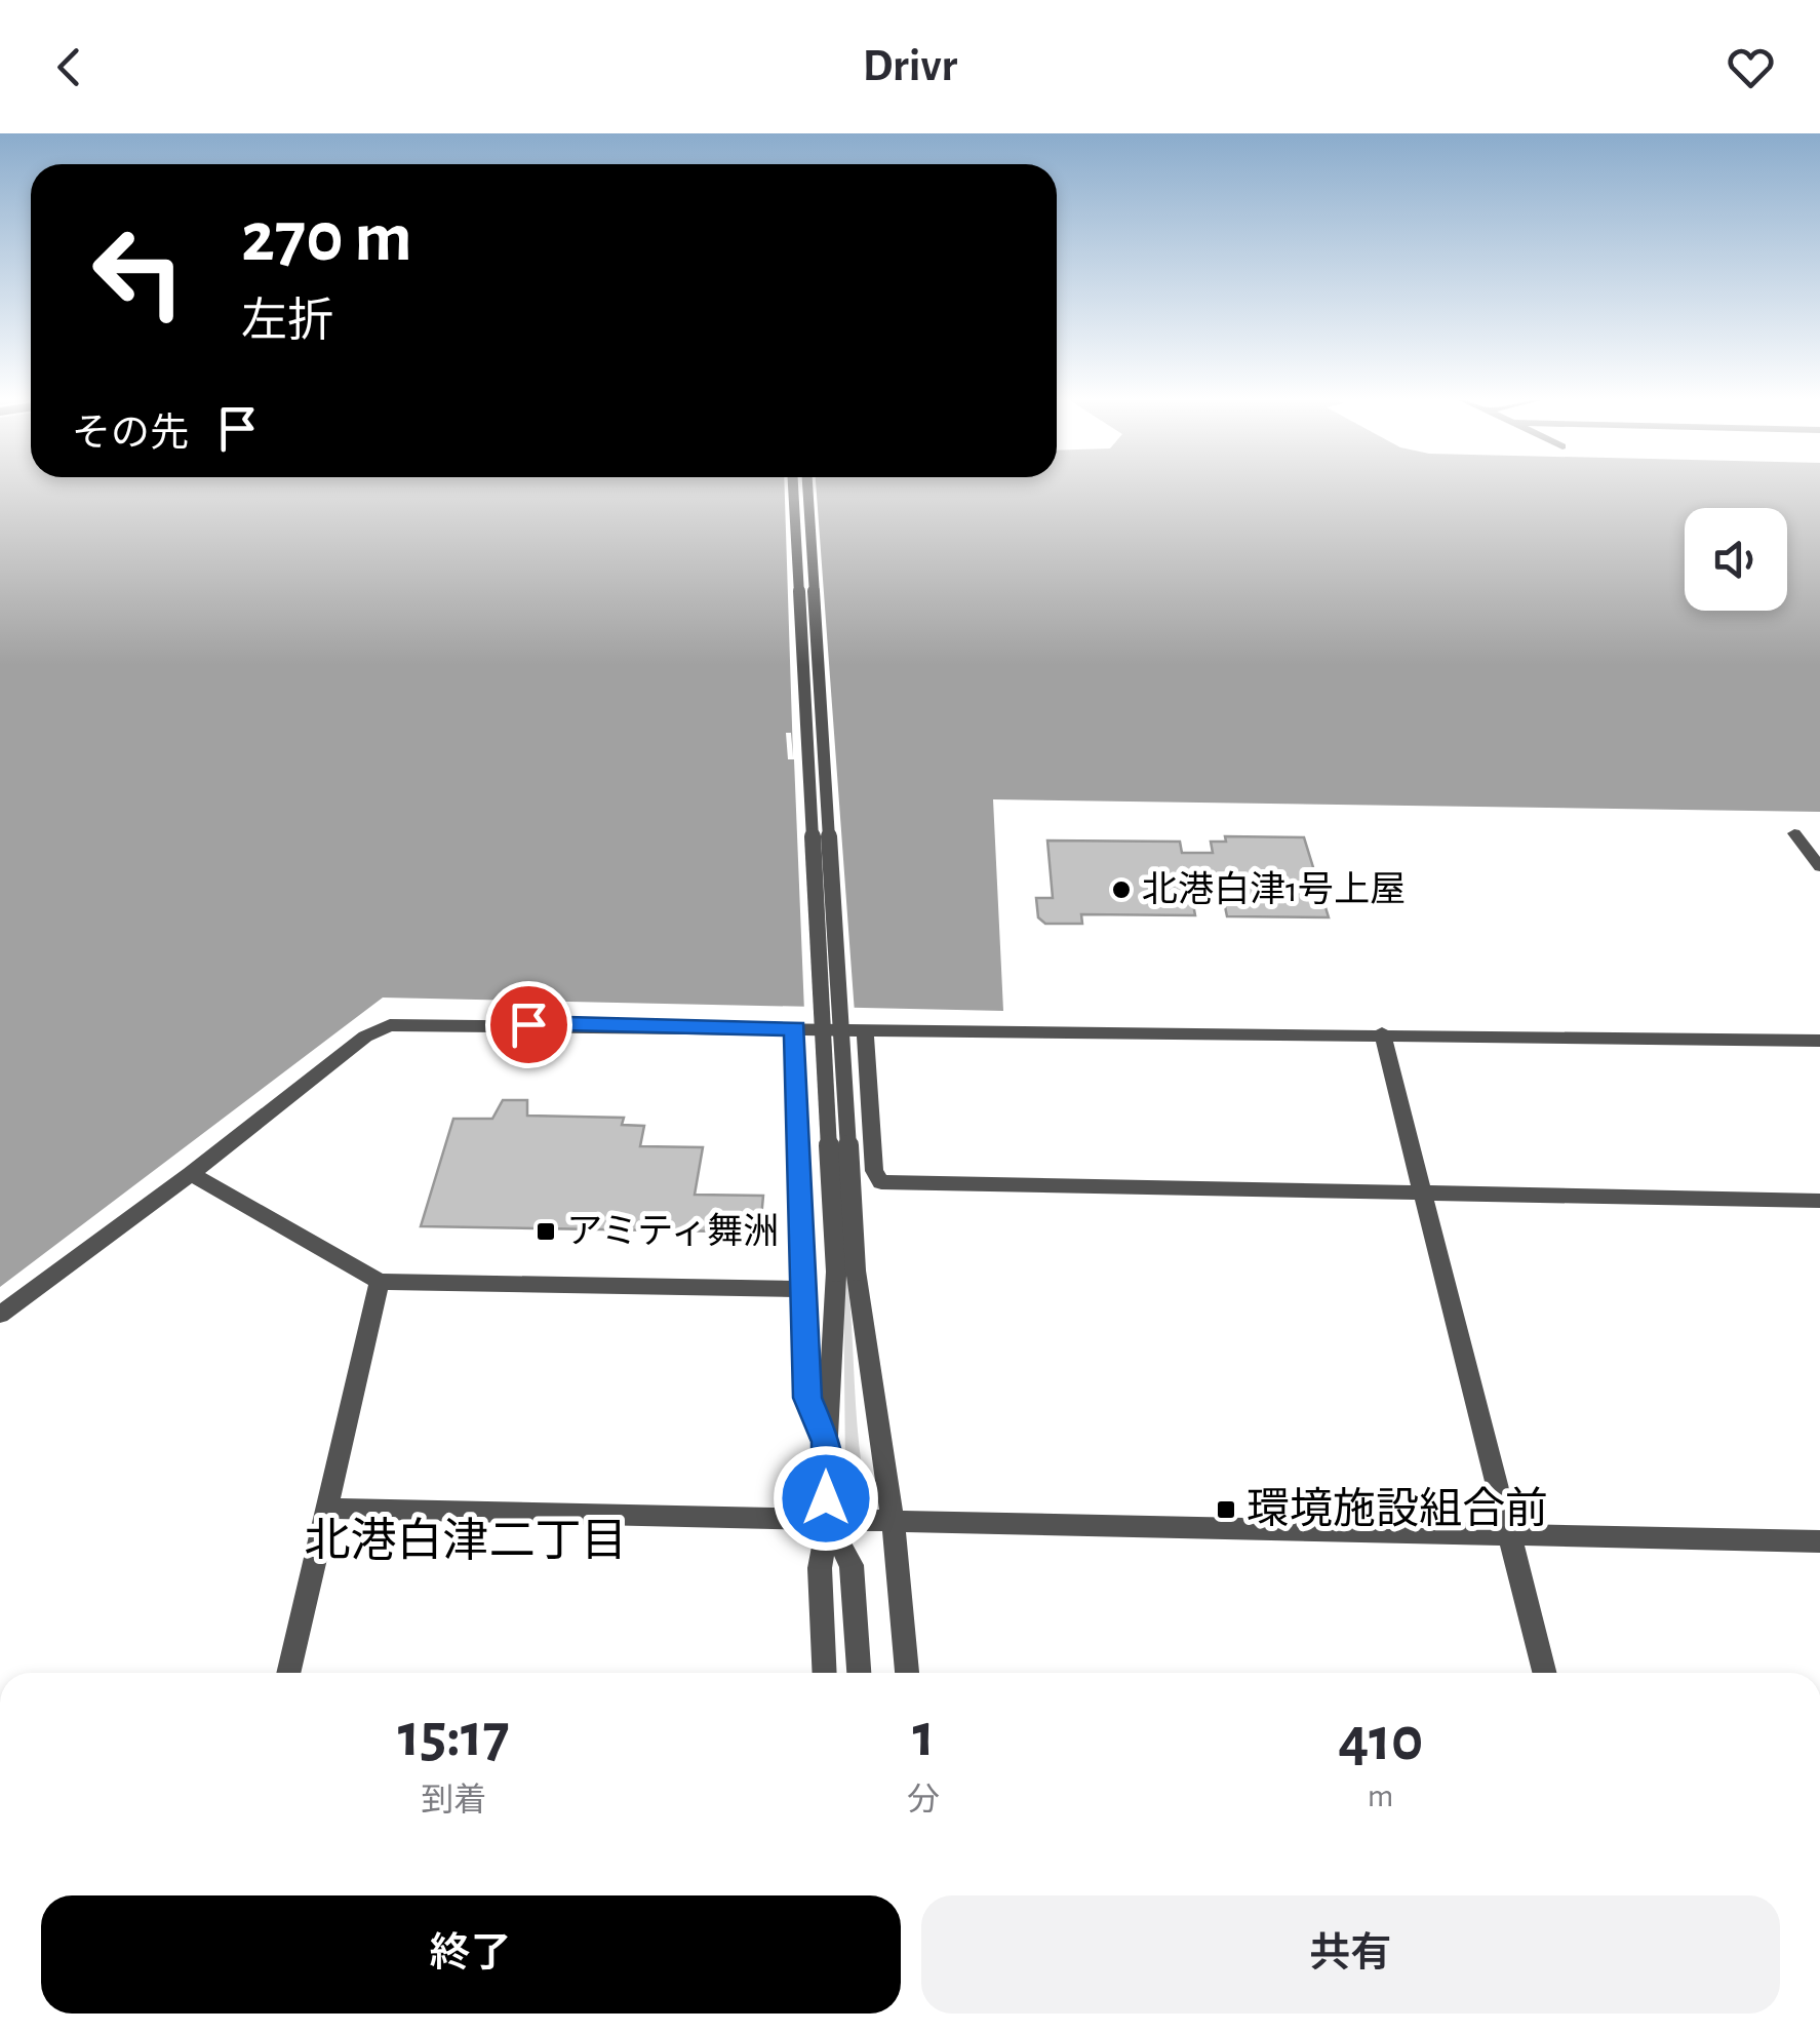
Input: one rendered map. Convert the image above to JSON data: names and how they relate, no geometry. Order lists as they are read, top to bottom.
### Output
{
  "districts": ["北港白津二丁目"],
  "places": {
    "other": ["北港白津1号上屋"],
    "transit": ["アミティ舞洲", "環境施設組合前"]
  },
  "page": {
    "header": "Drivr",
    "turn": ["270 m", "左折"],
    "then": "その先",
    "eta": [
      "15:17",
      "到着",
      "1",
      "分",
      "410",
      "m"
    ],
    "buttons": ["終了", "共有"]
  }
}
